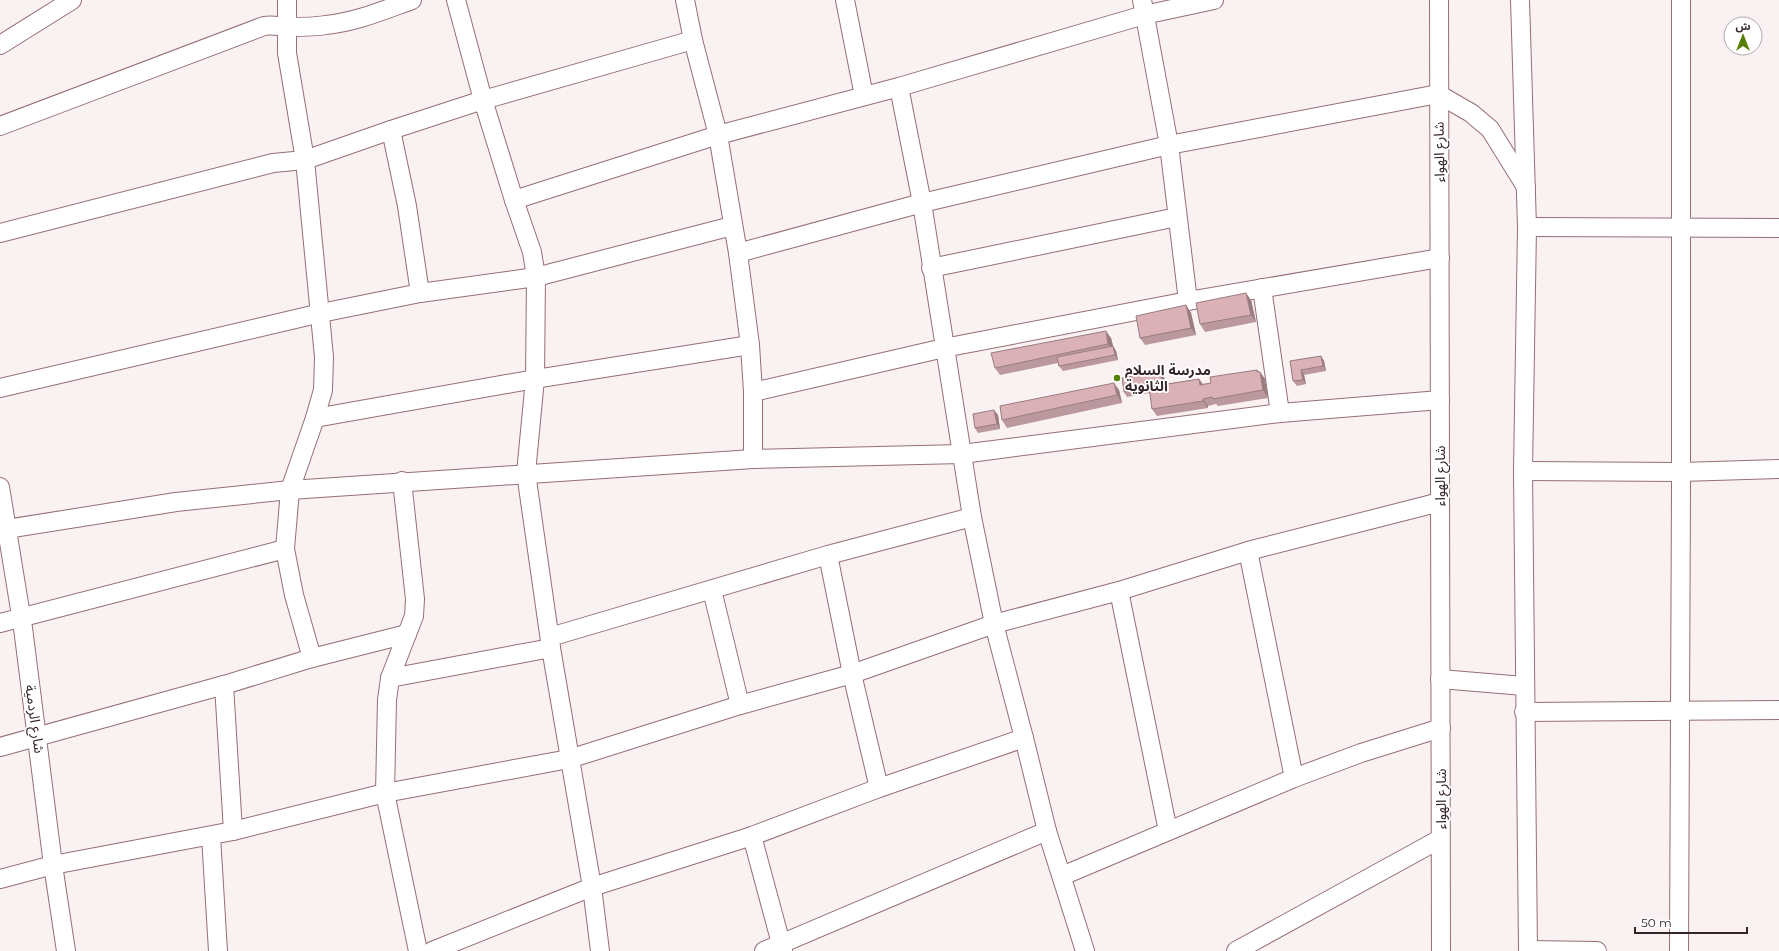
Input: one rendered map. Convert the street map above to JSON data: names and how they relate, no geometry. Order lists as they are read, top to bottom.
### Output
{
  "streets": {
    "street": ["شارع الهواء", "شارع الردمية"]
  },
  "places": ["مدرسة السلام الثانوية"],
  "scale_bar": "50 m",
  "north": "top"
}
